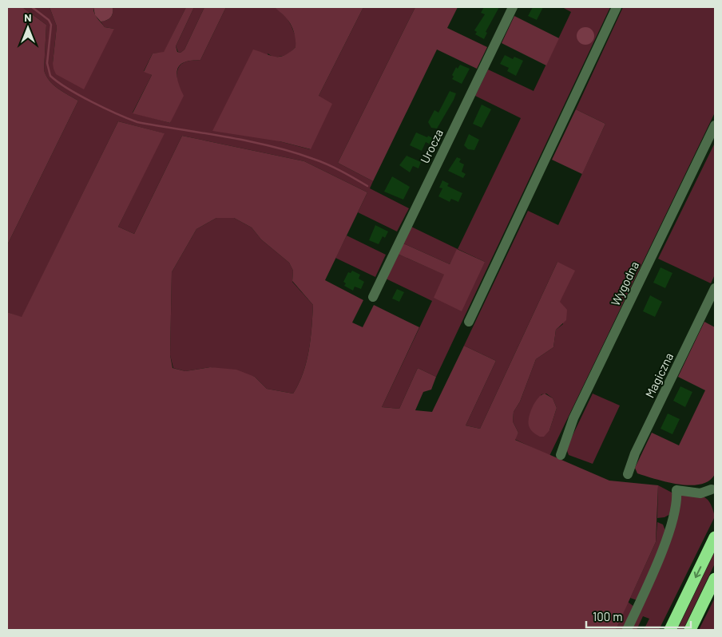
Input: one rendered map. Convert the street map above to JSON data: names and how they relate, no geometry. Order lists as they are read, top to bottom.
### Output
{
  "streets": {
    "street": ["Urocza", "Wygodna", "Magiczna"]
  },
  "scale_bar": "100 m",
  "north": "top"
}
